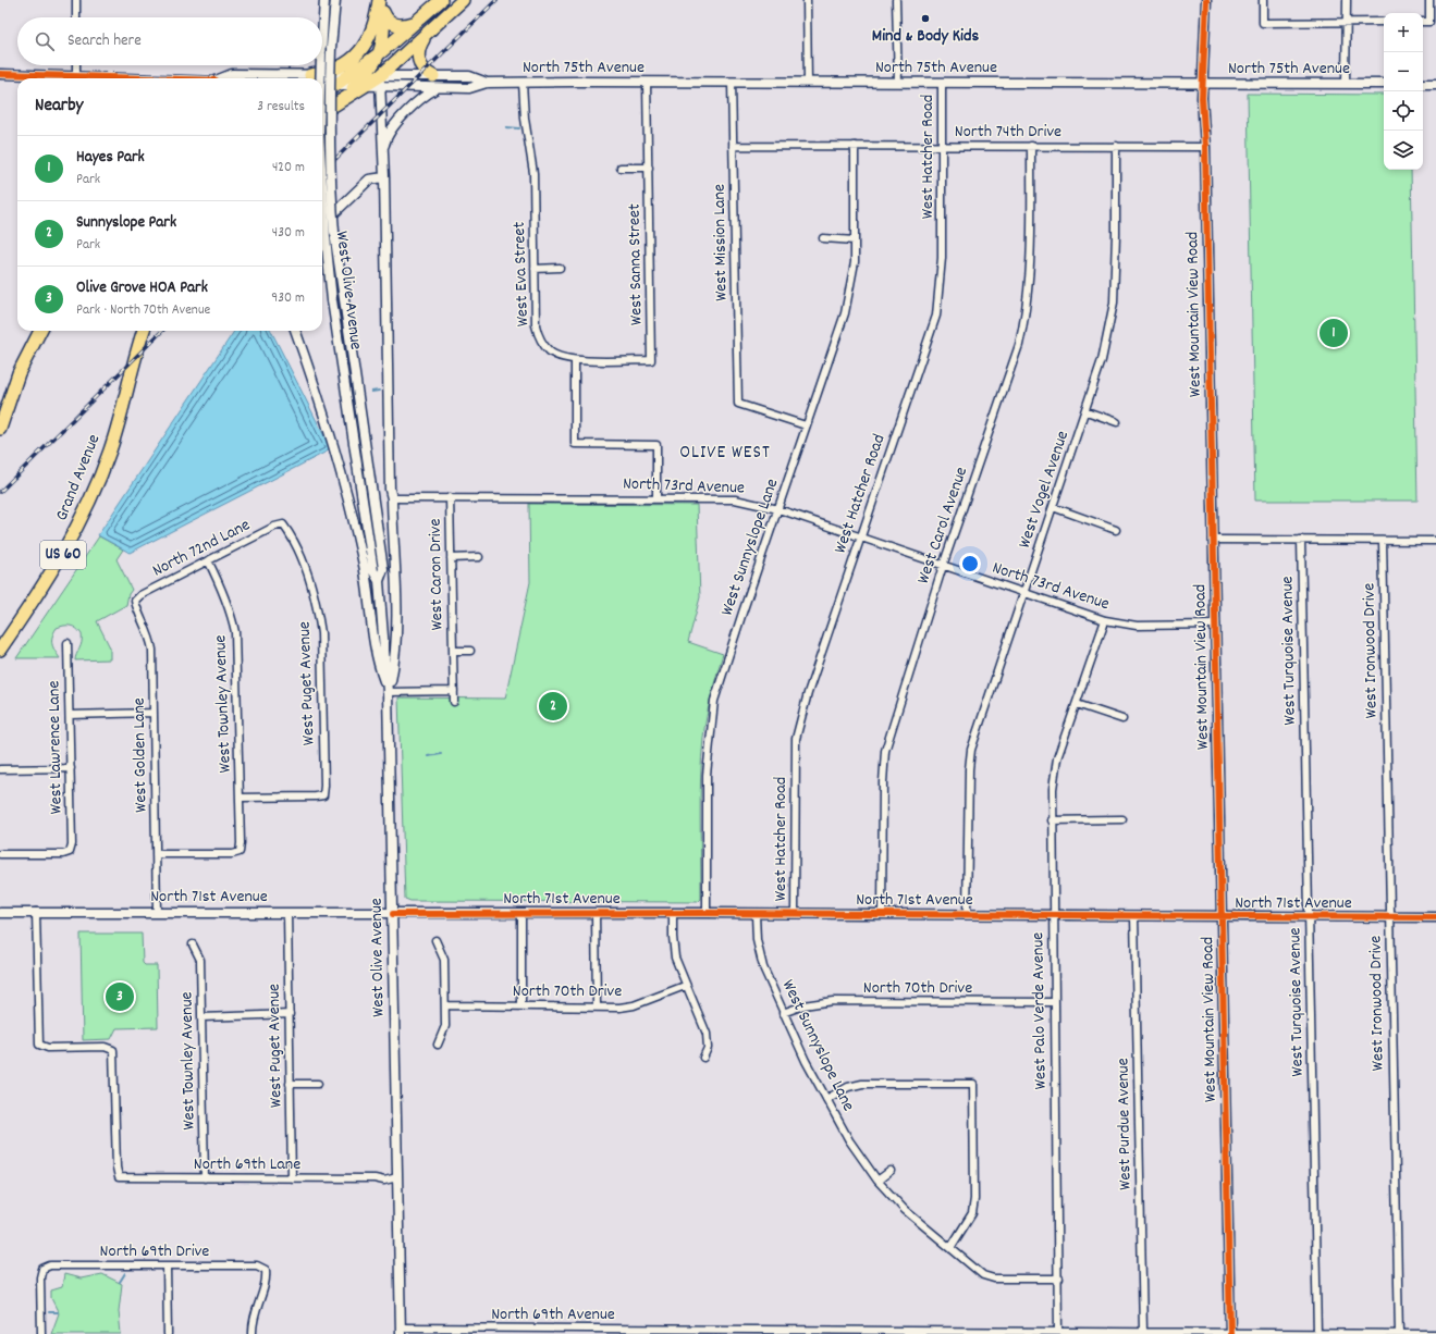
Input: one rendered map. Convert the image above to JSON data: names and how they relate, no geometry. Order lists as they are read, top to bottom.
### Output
{
  "streets": {
    "highway": ["Grand Avenue", "US 60"],
    "main road": [
      "North 75th Avenue",
      "West Olive Avenue",
      "West Mountain View Road",
      "North 71st Avenue"
    ],
    "street": [
      "North 74th Drive",
      "West Hatcher Road",
      "West Mission Lane",
      "West Sanna Street",
      "West Eva Street",
      "North 73rd Avenue",
      "West Vogel Avenue",
      "West Carol Avenue",
      "West Sunnyslope Lane",
      "North 72nd Lane",
      "West Caron Drive",
      "West Turquoise Avenue",
      "West Ironwood Drive",
      "West Puget Avenue",
      "West Townley Avenue",
      "West Lawrence Lane",
      "West Golden Lane",
      "North 70th Drive",
      "West Palo Verde Avenue",
      "West Purdue Avenue",
      "North 69th Lane",
      "North 69th Drive",
      "North 69th Avenue"
    ]
  },
  "crossings": [
    ["North 75th Avenue", "West Hatcher Road"],
    ["North 75th Avenue", "West Mission Lane"],
    ["North 75th Avenue", "West Sanna Street"],
    ["North 75th Avenue", "West Eva Street"],
    ["North 75th Avenue", "West Mountain View Road"],
    ["North 74th Drive", "West Hatcher Road"],
    ["North 74th Drive", "West Mission Lane"],
    ["North 74th Drive", "West Mountain View Road"],
    ["North 74th Drive", "West Vogel Avenue"],
    ["North 74th Drive", "West Carol Avenue"],
    ["North 74th Drive", "West Sunnyslope Lane"],
    ["West Hatcher Road", "North 73rd Avenue"],
    ["West Hatcher Road", "North 71st Avenue"],
    ["West Mission Lane", "West Sunnyslope Lane"],
    ["West Sanna Street", "West Eva Street"],
    ["West Olive Avenue", "North 71st Avenue"],
    ["West Olive Avenue", "North 69th Lane"],
    ["West Olive Avenue", "North 69th Avenue"],
    ["West Mountain View Road", "North 73rd Avenue"],
    ["West Mountain View Road", "North 71st Avenue"],
    ["West Mountain View Road", "North 69th Avenue"],
    ["North 73rd Avenue", "West Vogel Avenue"],
    ["North 73rd Avenue", "West Carol Avenue"],
    ["North 73rd Avenue", "West Sunnyslope Lane"],
    ["North 73rd Avenue", "West Caron Drive"],
    ["North 73rd Avenue", "West Palo Verde Avenue"],
    ["West Vogel Avenue", "North 71st Avenue"],
    ["West Carol Avenue", "North 71st Avenue"],
    ["West Sunnyslope Lane", "North 71st Avenue"],
    ["West Sunnyslope Lane", "North 70th Drive"],
    ["North 72nd Lane", "West Puget Avenue"],
    ["North 72nd Lane", "West Townley Avenue"],
    ["North 72nd Lane", "West Golden Lane"],
    ["West Turquoise Avenue", "North 71st Avenue"],
    ["West Turquoise Avenue", "North 69th Avenue"],
    ["West Ironwood Drive", "North 71st Avenue"],
    ["West Ironwood Drive", "North 69th Avenue"],
    ["West Puget Avenue", "West Townley Avenue"],
    ["West Puget Avenue", "North 71st Avenue"],
    ["West Puget Avenue", "North 69th Lane"],
    ["West Townley Avenue", "West Golden Lane"],
    ["West Townley Avenue", "North 69th Lane"],
    ["West Golden Lane", "North 71st Avenue"],
    ["North 71st Avenue", "West Palo Verde Avenue"],
    ["North 71st Avenue", "West Purdue Avenue"],
    ["North 71st Avenue", "North 69th Lane"],
    ["North 70th Drive", "West Palo Verde Avenue"],
    ["West Palo Verde Avenue", "North 69th Avenue"],
    ["West Purdue Avenue", "North 69th Avenue"]
  ],
  "districts": ["OLIVE WEST"],
  "places": ["Mind & Body Kids"],
  "page": {
    "map_buttons": ["+", "−"],
    "search": "Search here",
    "heading": ["Nearby", "3 results"],
    "list": [
      {
        "mark": "1",
        "name": "Hayes Park",
        "note": "Park",
        "value": "420 m"
      },
      {
        "mark": "2",
        "name": "Sunnyslope Park",
        "note": "Park",
        "value": "430 m"
      },
      {
        "mark": "3",
        "name": "Olive Grove HOA Park",
        "note": "Park · North 70th Avenue",
        "value": "930 m"
      }
    ],
    "pins": ["1", "2", "3"]
  }
}
